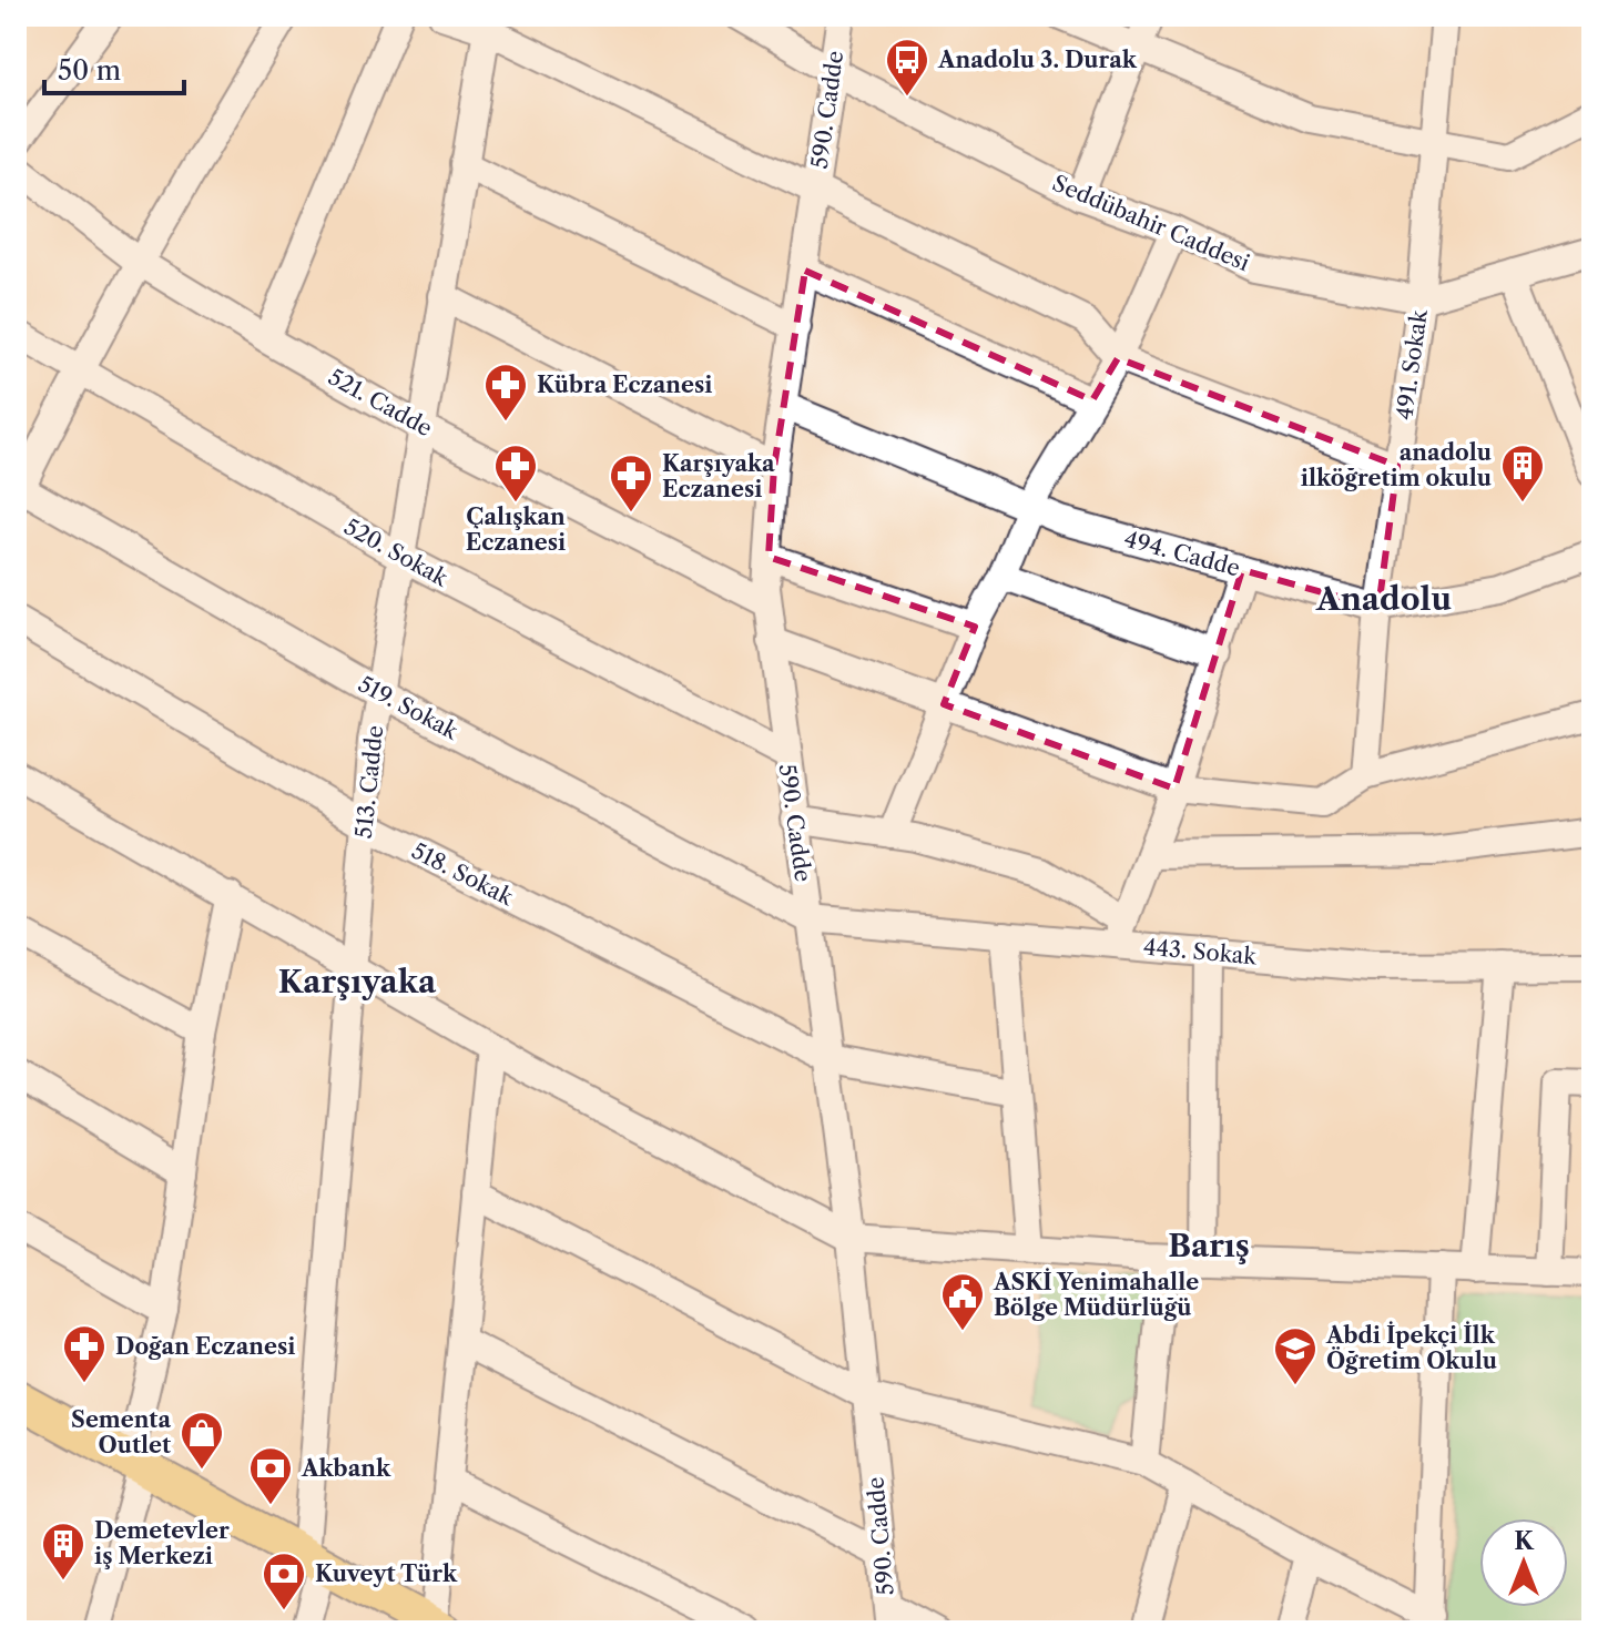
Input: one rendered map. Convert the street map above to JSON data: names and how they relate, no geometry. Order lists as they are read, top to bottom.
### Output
{
  "streets": {
    "street": [
      "590. Cadde",
      "Seddübahir Caddesi",
      "491. Sokak",
      "521. Cadde",
      "520. Sokak",
      "494. Cadde",
      "519. Sokak",
      "513. Cadde",
      "518. Sokak",
      "443. Sokak"
    ]
  },
  "crossings": [
    ["590. Cadde", "Seddübahir Caddesi"],
    ["590. Cadde", "521. Cadde"],
    ["590. Cadde", "520. Sokak"],
    ["590. Cadde", "494. Cadde"],
    ["590. Cadde", "519. Sokak"],
    ["590. Cadde", "518. Sokak"],
    ["590. Cadde", "443. Sokak"],
    ["Seddübahir Caddesi", "491. Sokak"],
    ["491. Sokak", "494. Cadde"],
    ["521. Cadde", "513. Cadde"],
    ["520. Sokak", "513. Cadde"],
    ["519. Sokak", "513. Cadde"],
    ["519. Sokak", "443. Sokak"],
    ["513. Cadde", "518. Sokak"]
  ],
  "districts": ["Anadolu", "Karşıyaka", "Barış"],
  "places": {
    "bus stop": ["Anadolu 3. Durak"],
    "pharmacy": [
      "Kübra Eczanesi",
      "Çalışkan Eczanesi",
      "Karşıyaka Eczanesi",
      "Doğan Eczanesi"
    ],
    "building": ["anadolu ilköğretim okulu", "Demetevler iş Merkezi"],
    "public building": ["ASKİ Yenimahalle Bölge Müdürlüğü"],
    "school or university": ["Abdi İpekçi İlk Öğretim Okulu"],
    "shop": ["Sementa Outlet"],
    "bank": ["Akbank", "Kuveyt Türk"]
  },
  "scale_bar": "50 m",
  "north": "top"
}
